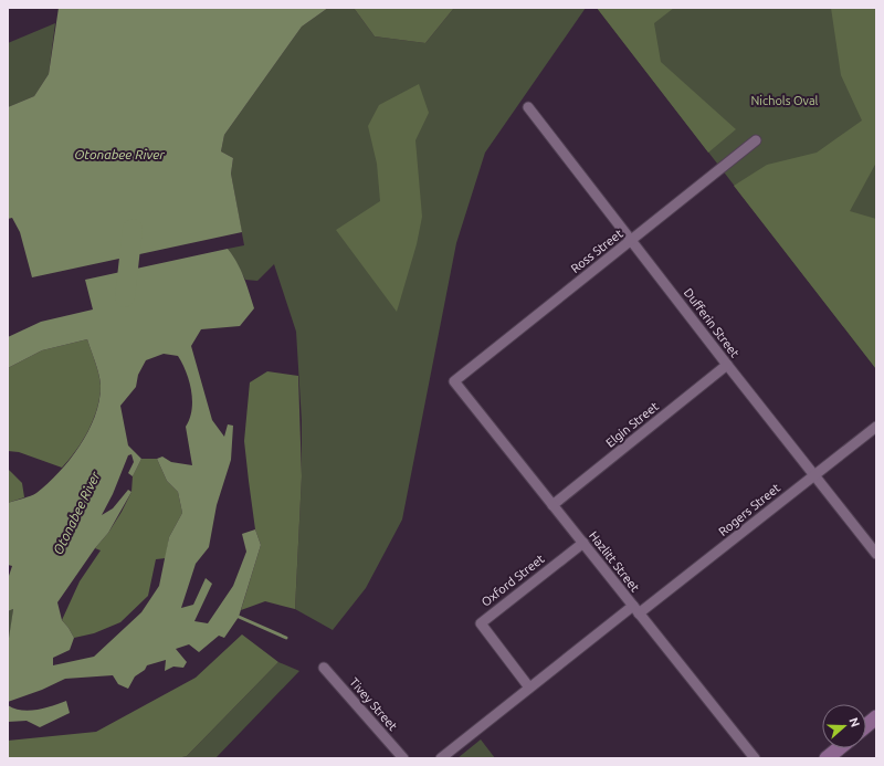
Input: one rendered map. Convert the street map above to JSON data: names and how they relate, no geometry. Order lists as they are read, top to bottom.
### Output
{
  "streets": {
    "street": [
      "Ross Street",
      "Dufferin Street",
      "Elgin Street",
      "Rogers Street",
      "Hazlitt Street",
      "Oxford Street",
      "Tivey Street"
    ]
  },
  "crossings": [
    ["Ross Street", "Dufferin Street"],
    ["Ross Street", "Hazlitt Street"],
    ["Dufferin Street", "Elgin Street"],
    ["Dufferin Street", "Rogers Street"],
    ["Elgin Street", "Hazlitt Street"],
    ["Rogers Street", "Hazlitt Street"],
    ["Rogers Street", "Oxford Street"],
    ["Hazlitt Street", "Oxford Street"]
  ],
  "water": ["Otonabee River"],
  "parks": ["Nichols Oval"],
  "north": "right"
}
